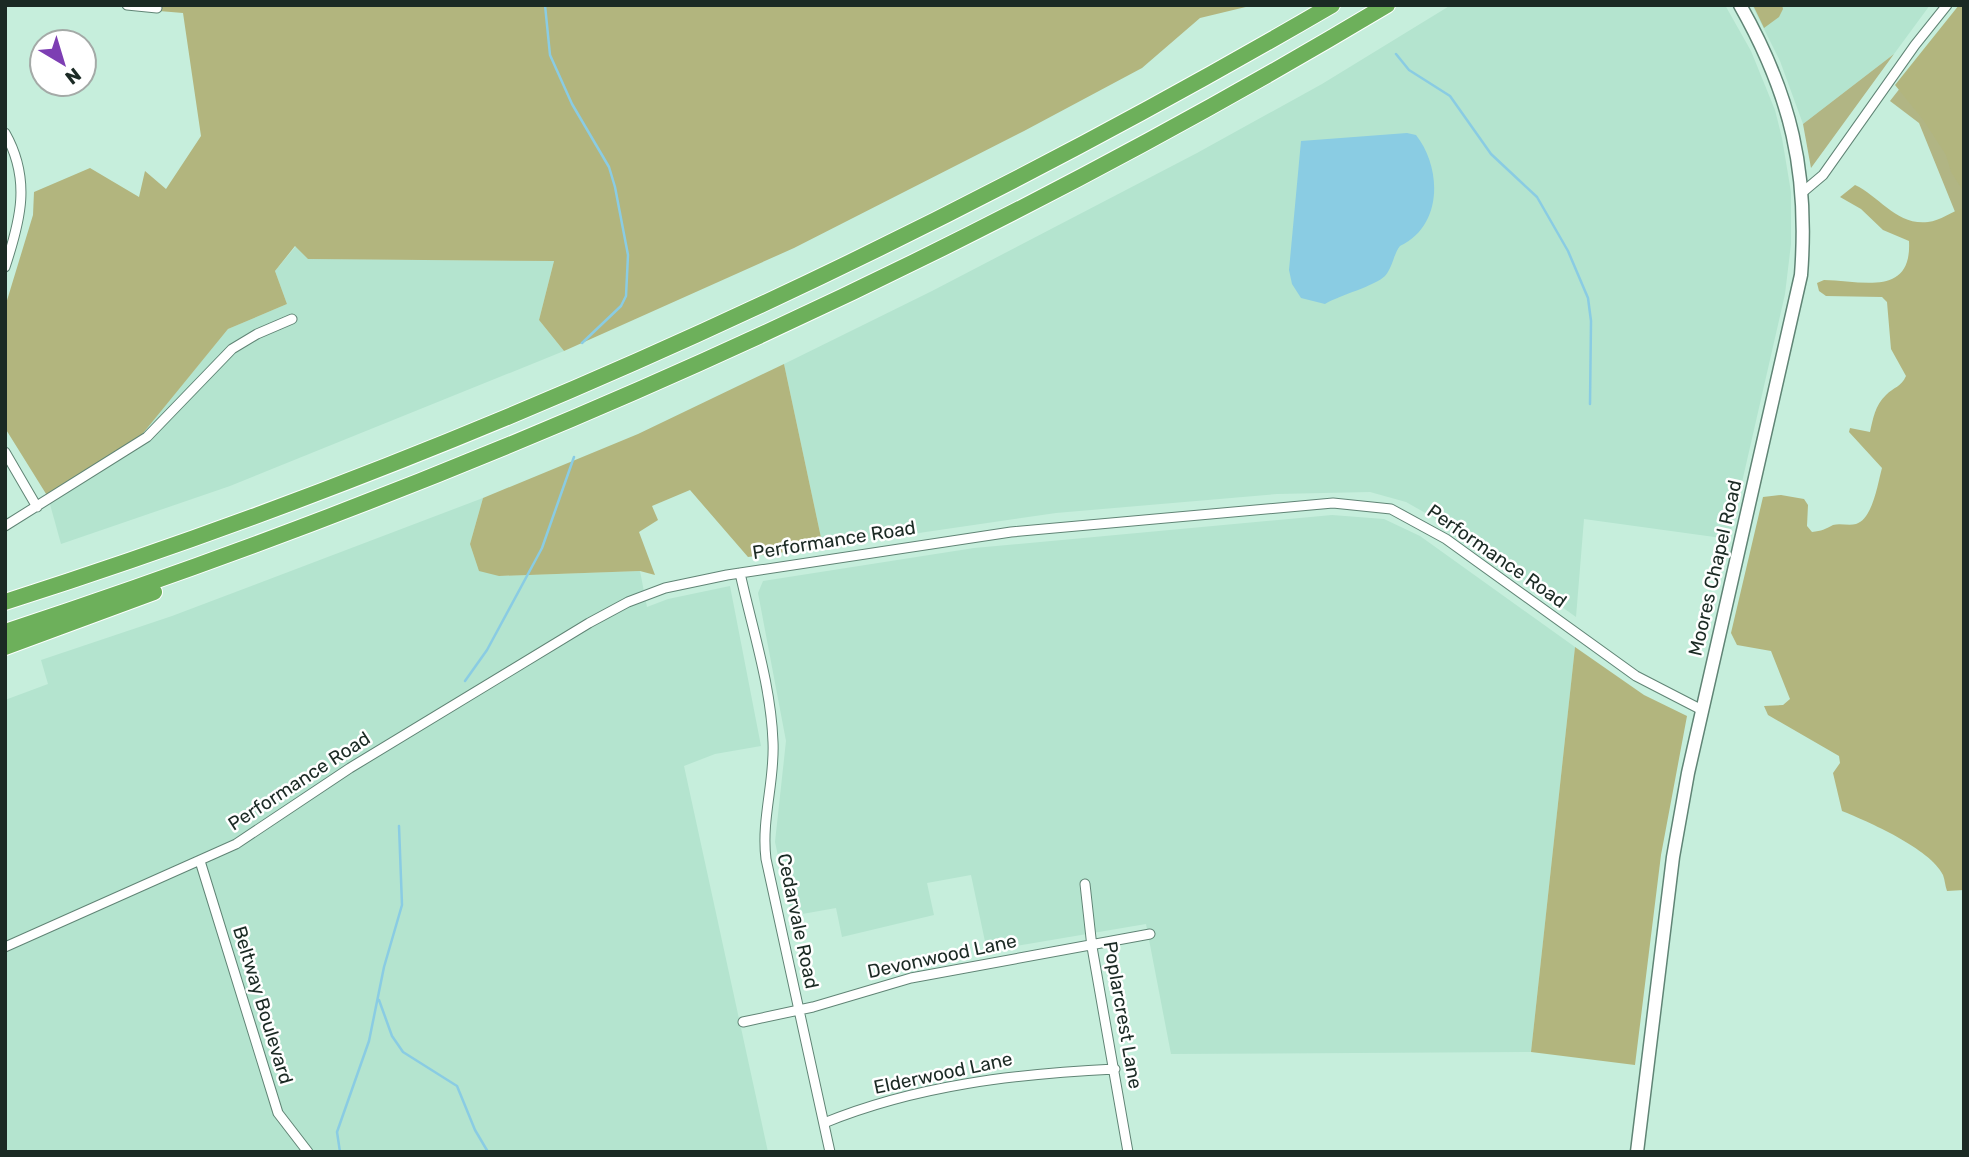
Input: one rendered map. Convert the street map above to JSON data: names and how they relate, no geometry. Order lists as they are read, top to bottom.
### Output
{
  "streets": {
    "main road": ["Moores Chapel Road"],
    "street": [
      "Performance Road",
      "Cedarvale Road",
      "Devonwood Lane",
      "Beltway Boulevard",
      "Poplarcrest Lane",
      "Elderwood Lane"
    ]
  },
  "crossings": [
    ["Performance Road", "Moores Chapel Road"],
    ["Performance Road", "Cedarvale Road"],
    ["Performance Road", "Beltway Boulevard"],
    ["Cedarvale Road", "Devonwood Lane"],
    ["Cedarvale Road", "Elderwood Lane"],
    ["Devonwood Lane", "Poplarcrest Lane"],
    ["Poplarcrest Lane", "Elderwood Lane"]
  ],
  "north": "bottom right"
}
